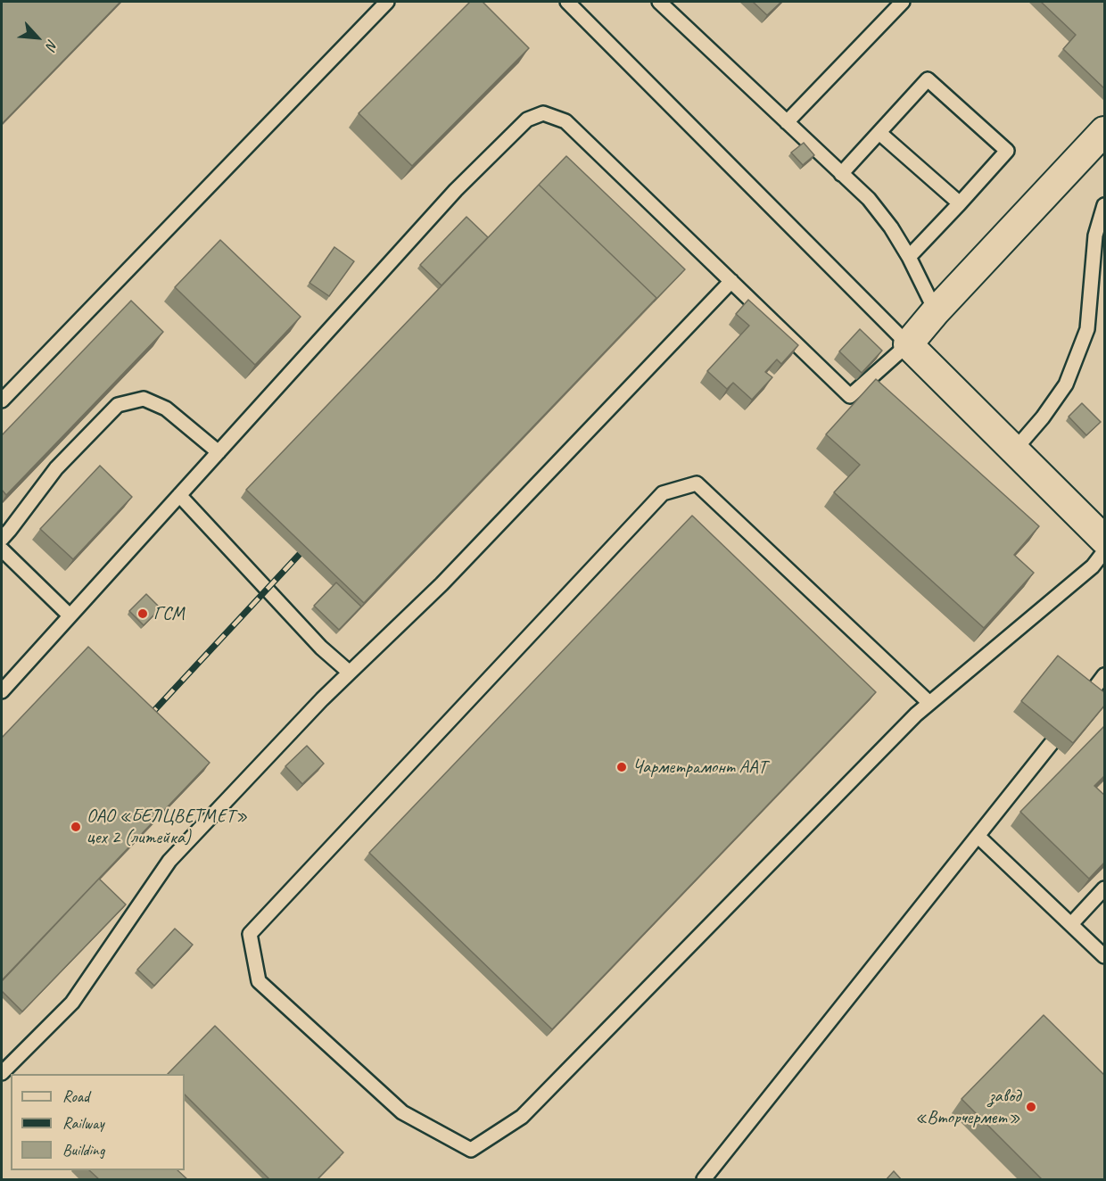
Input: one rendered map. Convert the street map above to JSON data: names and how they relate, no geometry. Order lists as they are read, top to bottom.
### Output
{
  "places": [
    "ГСМ",
    "Чарметрамонт ААТ",
    "ОАО «БЕЛЦВЕТМЕТ» цех 2 (литейка)",
    "завод «Вторчермет»"
  ],
  "legend": ["Road", "Railway", "Building"],
  "north": "bottom right"
}
